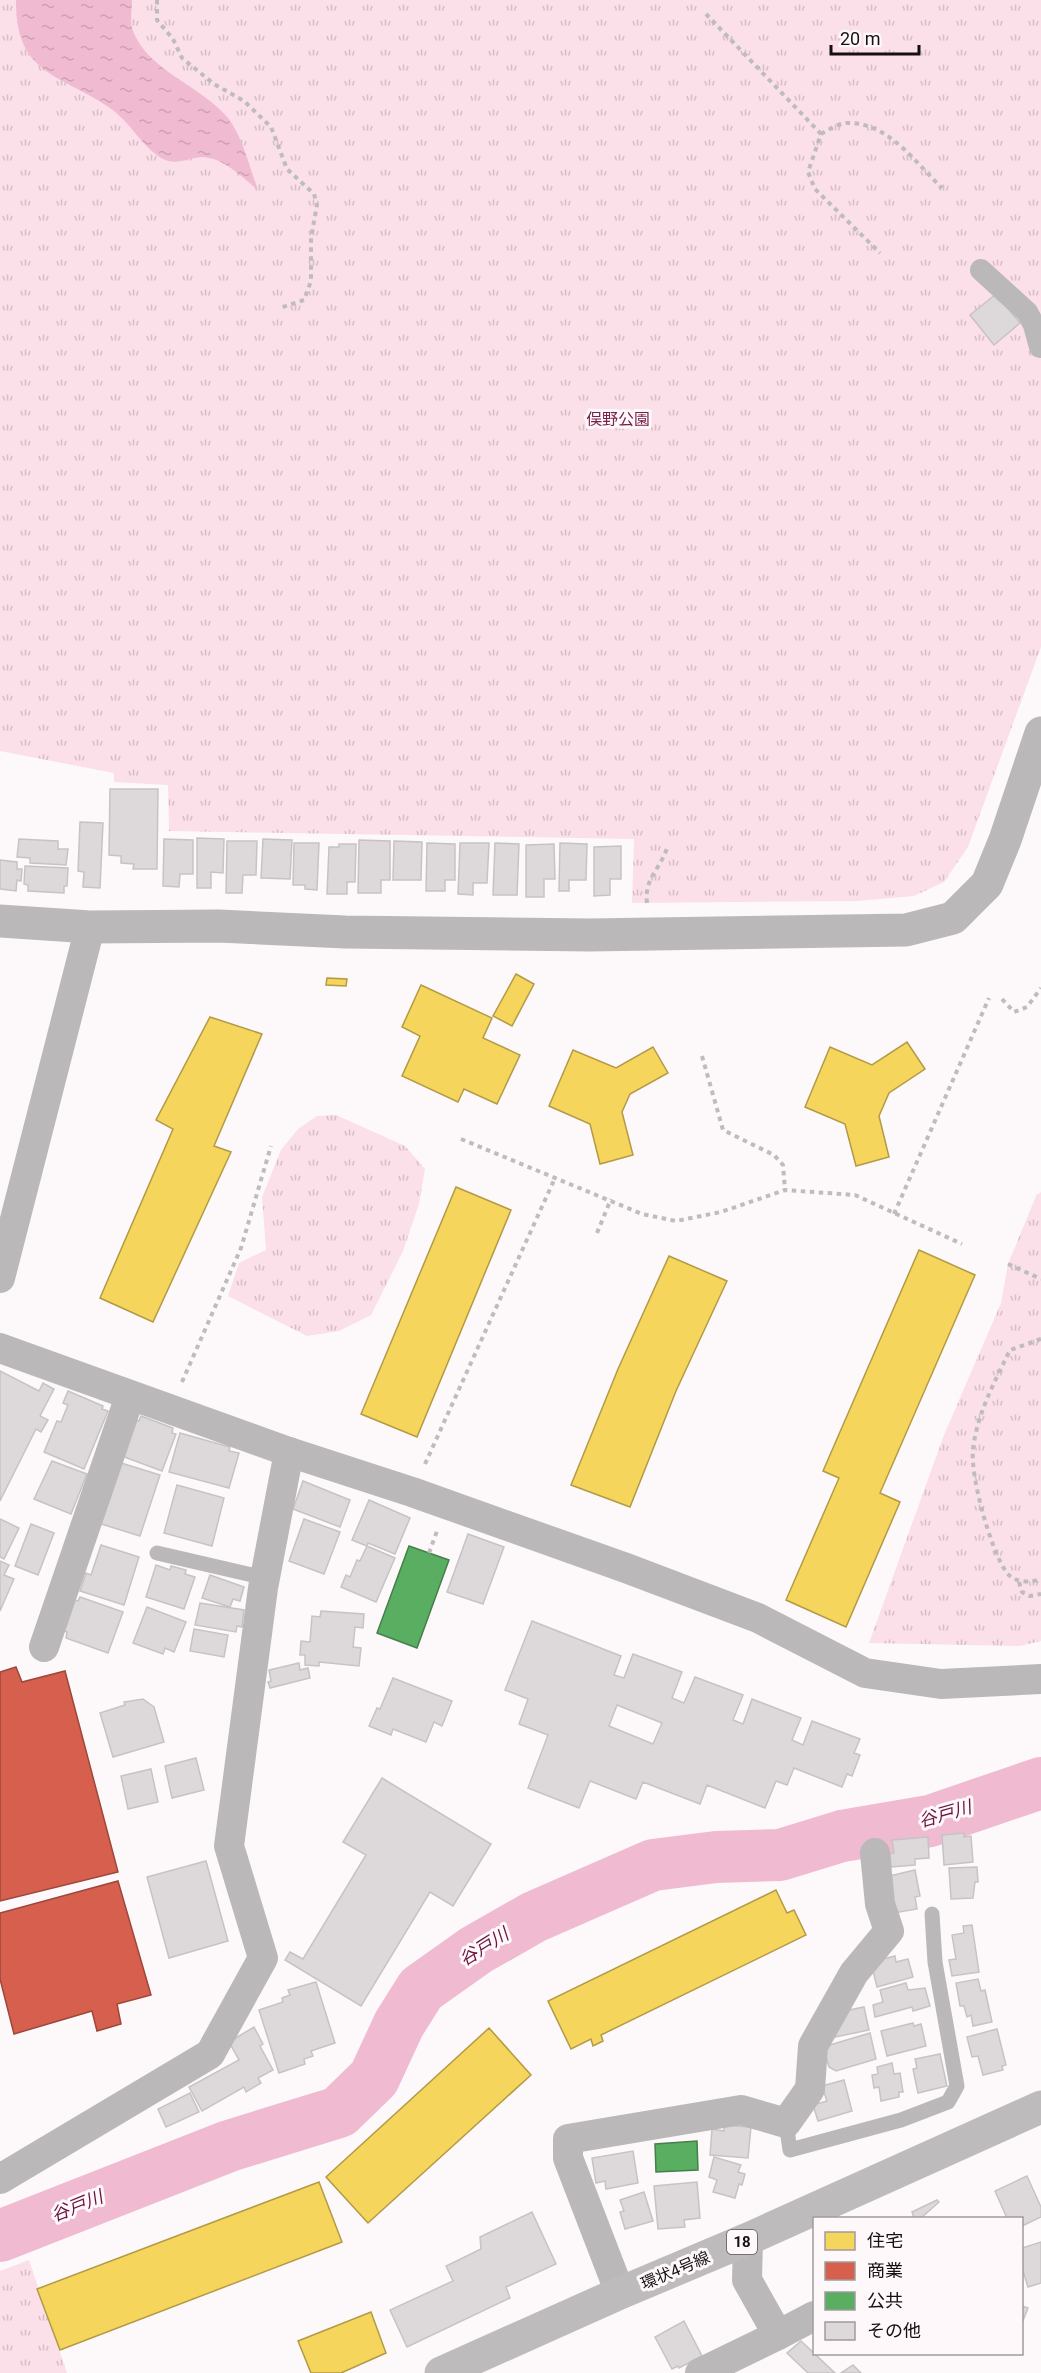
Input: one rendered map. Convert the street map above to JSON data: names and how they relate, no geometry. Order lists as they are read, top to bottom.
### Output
{
  "streets": {
    "main road": ["18", "環状4号線"]
  },
  "water": ["谷戸川"],
  "parks": ["俣野公園"],
  "legend": [
    "住宅",
    "商業",
    "公共",
    "その他"
  ],
  "scale_bar": "20 m"
}
